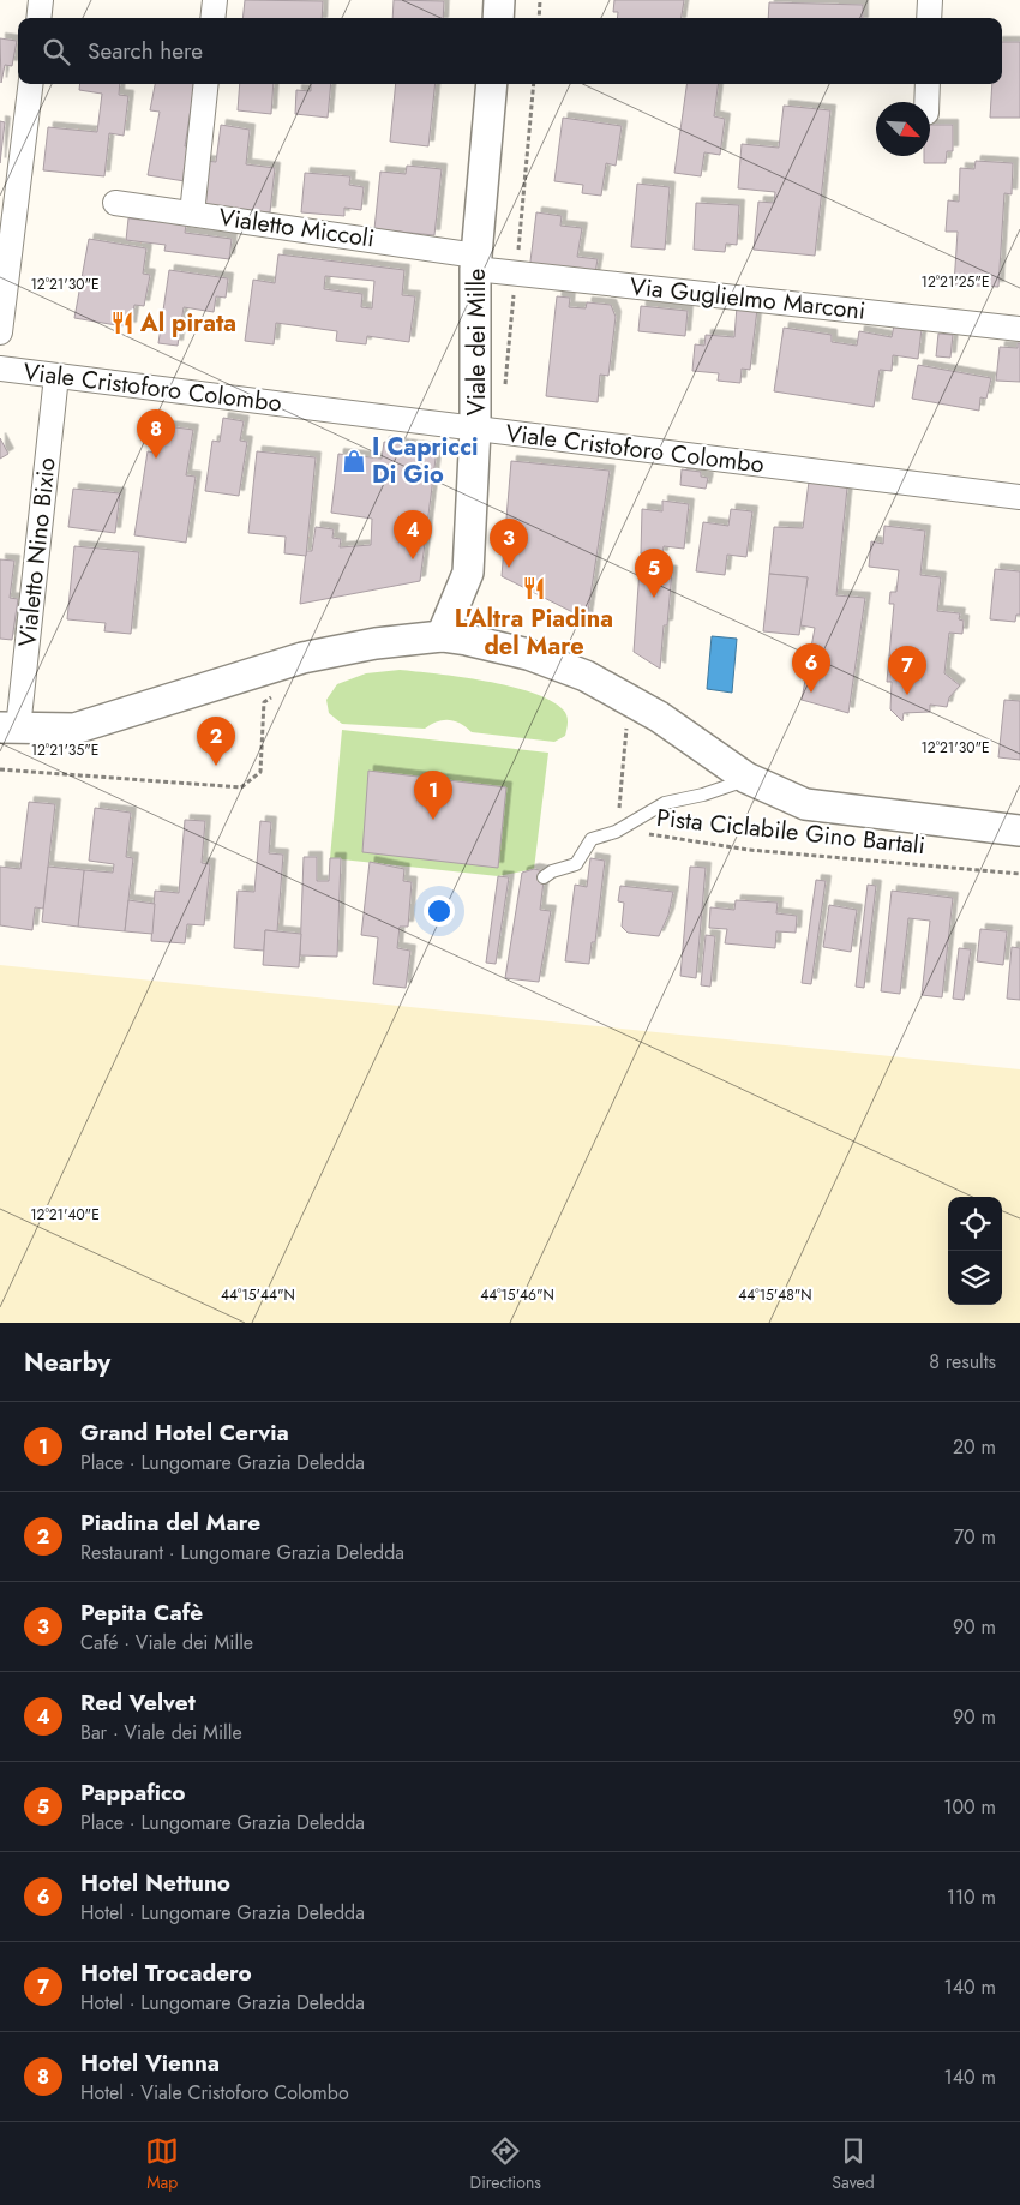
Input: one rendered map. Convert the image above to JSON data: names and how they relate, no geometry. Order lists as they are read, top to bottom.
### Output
{
  "streets": {
    "street": [
      "Vialetto Miccoli",
      "Via Guglielmo Marconi",
      "Viale dei Mille",
      "Viale Cristoforo Colombo",
      "Vialetto Nino Bixio"
    ],
    "path": ["Pista Ciclabile Gino Bartali"]
  },
  "crossings": [
    ["Vialetto Miccoli", "Via Guglielmo Marconi"],
    ["Vialetto Miccoli", "Viale dei Mille"],
    ["Via Guglielmo Marconi", "Viale dei Mille"],
    ["Viale dei Mille", "Viale Cristoforo Colombo"],
    ["Viale Cristoforo Colombo", "Vialetto Nino Bixio"]
  ],
  "places": {
    "restaurant": ["Al pirata", "L'Altra Piadina del Mare"],
    "shop": ["I Capricci Di Gio"]
  },
  "north": "bottom right",
  "page": {
    "search": "Search here",
    "pins": [
      "8",
      "4",
      "3",
      "5",
      "6",
      "7",
      "2",
      "1"
    ],
    "heading": ["Nearby", "8 results"],
    "list": [
      {
        "mark": "1",
        "name": "Grand Hotel Cervia",
        "note": "Place · Lungomare Grazia Deledda",
        "value": "20 m"
      },
      {
        "mark": "2",
        "name": "Piadina del Mare",
        "note": "Restaurant · Lungomare Grazia Deledda",
        "value": "70 m"
      },
      {
        "mark": "3",
        "name": "Pepita Cafè",
        "note": "Café · Viale dei Mille",
        "value": "90 m"
      },
      {
        "mark": "4",
        "name": "Red Velvet",
        "note": "Bar · Viale dei Mille",
        "value": "90 m"
      },
      {
        "mark": "5",
        "name": "Pappafico",
        "note": "Place · Lungomare Grazia Deledda",
        "value": "100 m"
      },
      {
        "mark": "6",
        "name": "Hotel Nettuno",
        "note": "Hotel · Lungomare Grazia Deledda",
        "value": "110 m"
      },
      {
        "mark": "7",
        "name": "Hotel Trocadero",
        "note": "Hotel · Lungomare Grazia Deledda",
        "value": "140 m"
      },
      {
        "mark": "8",
        "name": "Hotel Vienna",
        "note": "Hotel · Viale Cristoforo Colombo",
        "value": "140 m"
      }
    ],
    "nav": ["Map", "Directions", "Saved"]
  },
  "coordinates": [
    "12°21'25\"E",
    "12°21'30\"E",
    "12°21'35\"E",
    "12°21'40\"E",
    "44°15'44\"N",
    "44°15'46\"N",
    "44°15'48\"N"
  ]
}
